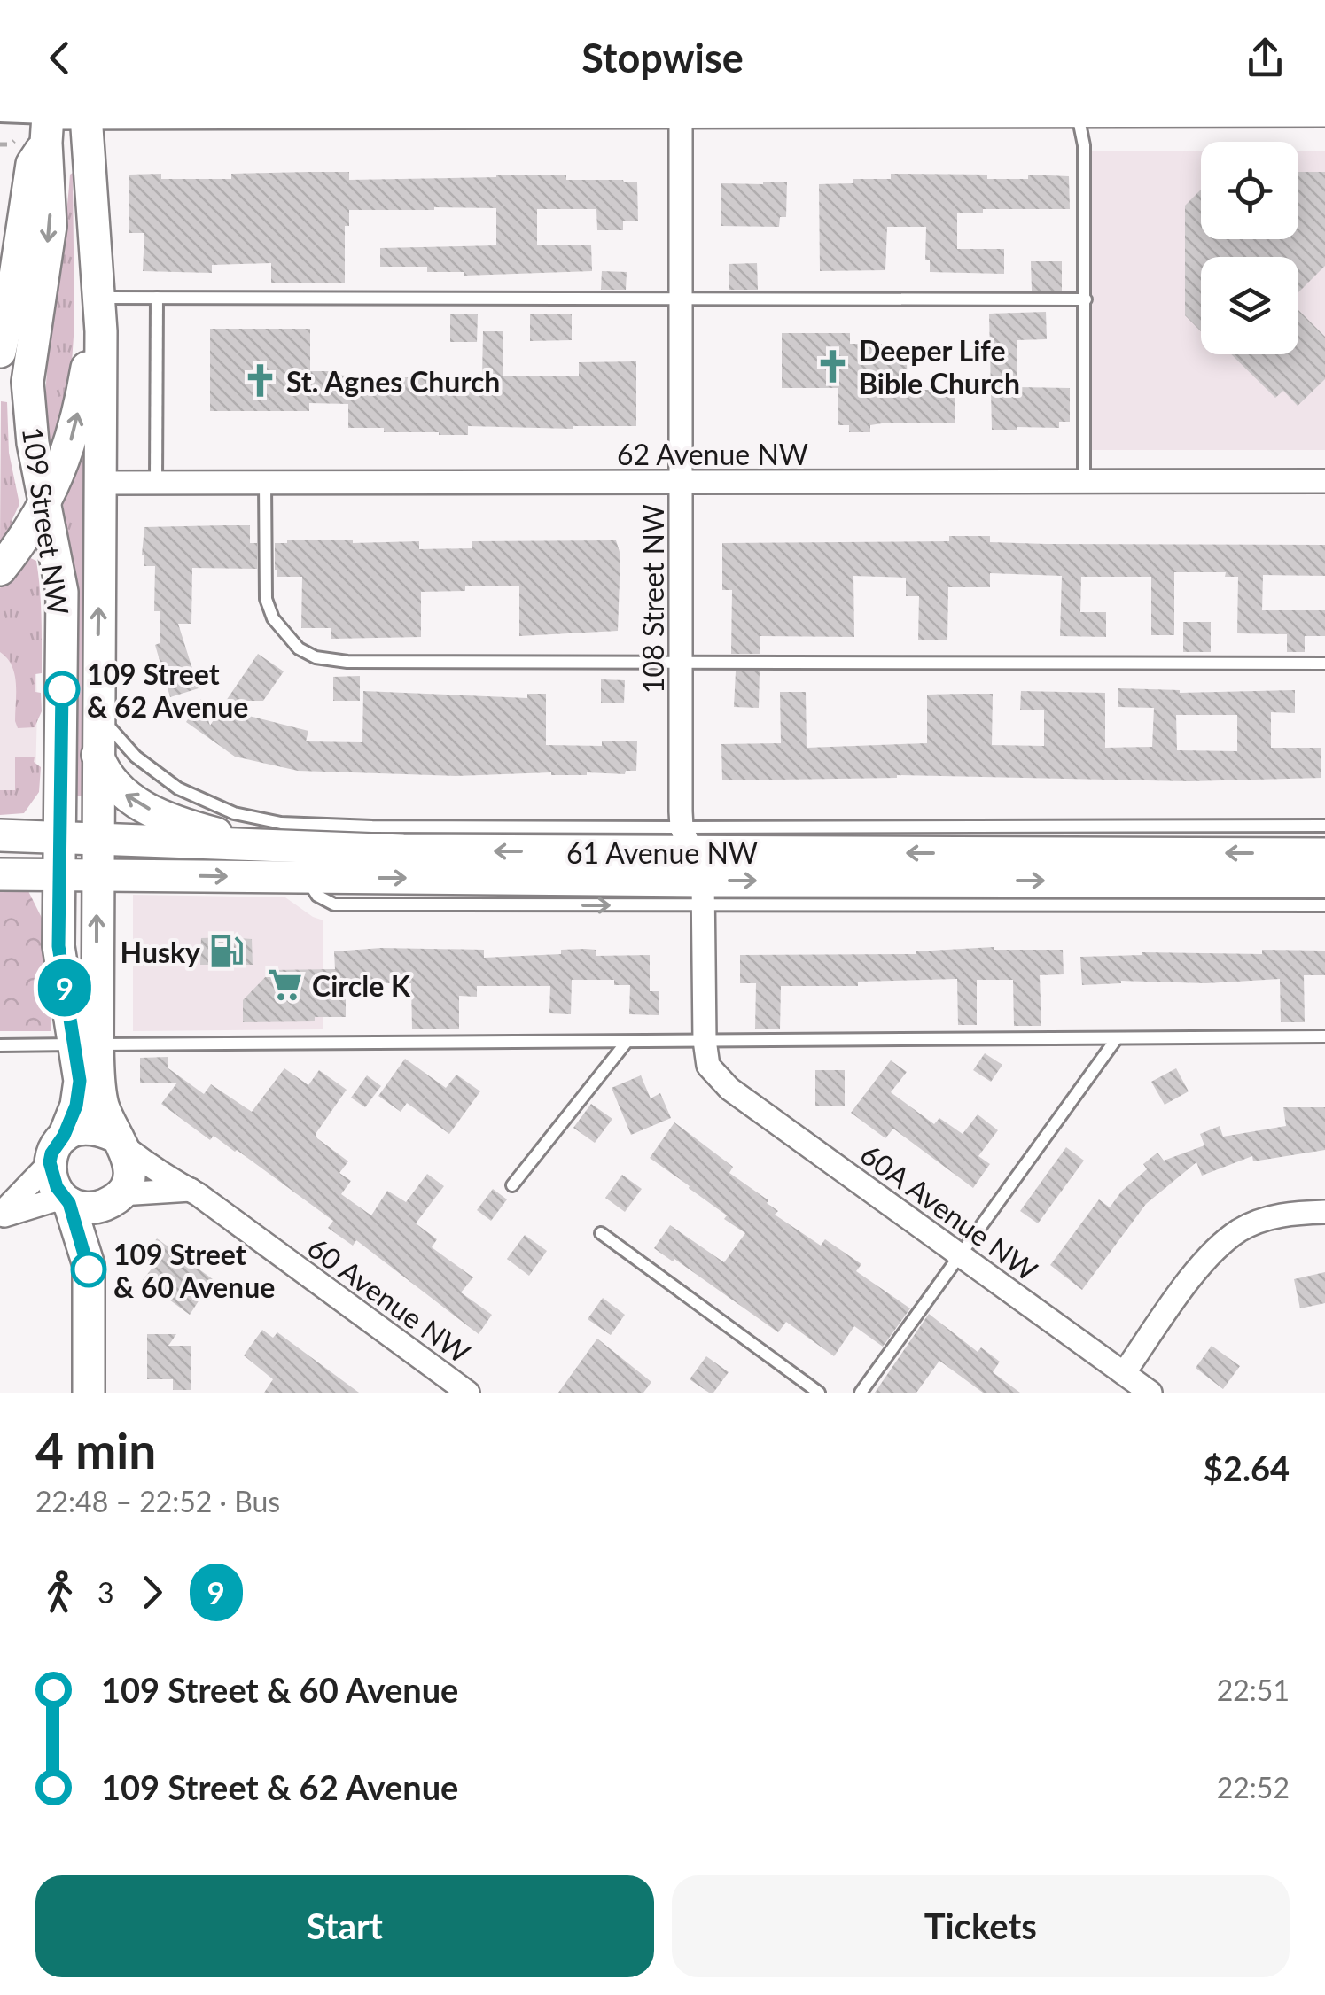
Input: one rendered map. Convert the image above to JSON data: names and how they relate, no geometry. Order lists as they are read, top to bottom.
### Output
{
  "streets": {
    "main road": ["109 Street NW", "61 Avenue NW"],
    "street": [
      "62 Avenue NW",
      "108 Street NW",
      "60A Avenue NW",
      "60 Avenue NW"
    ]
  },
  "crossings": [
    ["62 Avenue NW", "109 Street NW"],
    ["62 Avenue NW", "108 Street NW"],
    ["109 Street NW", "61 Avenue NW"],
    ["109 Street NW", "60 Avenue NW"],
    ["108 Street NW", "61 Avenue NW"],
    ["108 Street NW", "60A Avenue NW"]
  ],
  "places": {
    "church": ["Deeper Life Bible Church", "St. Agnes Church"],
    "other": ["109 Street & 62 Avenue", "109 Street & 60 Avenue"],
    "fuel station": ["Husky"],
    "supermarket": ["Circle K"]
  },
  "lines": ["bus line 9"],
  "page": {
    "header": "Stopwise",
    "on_map": "9",
    "heading": ["4 min", "22:48 – 22:52 · Bus", "$2.64"],
    "legs": ["3", "9"],
    "list": [
      {
        "name": "109 Street & 60 Avenue",
        "value": "22:51"
      },
      {
        "name": "109 Street & 62 Avenue",
        "value": "22:52"
      }
    ],
    "buttons": ["Start", "Tickets"]
  }
}
